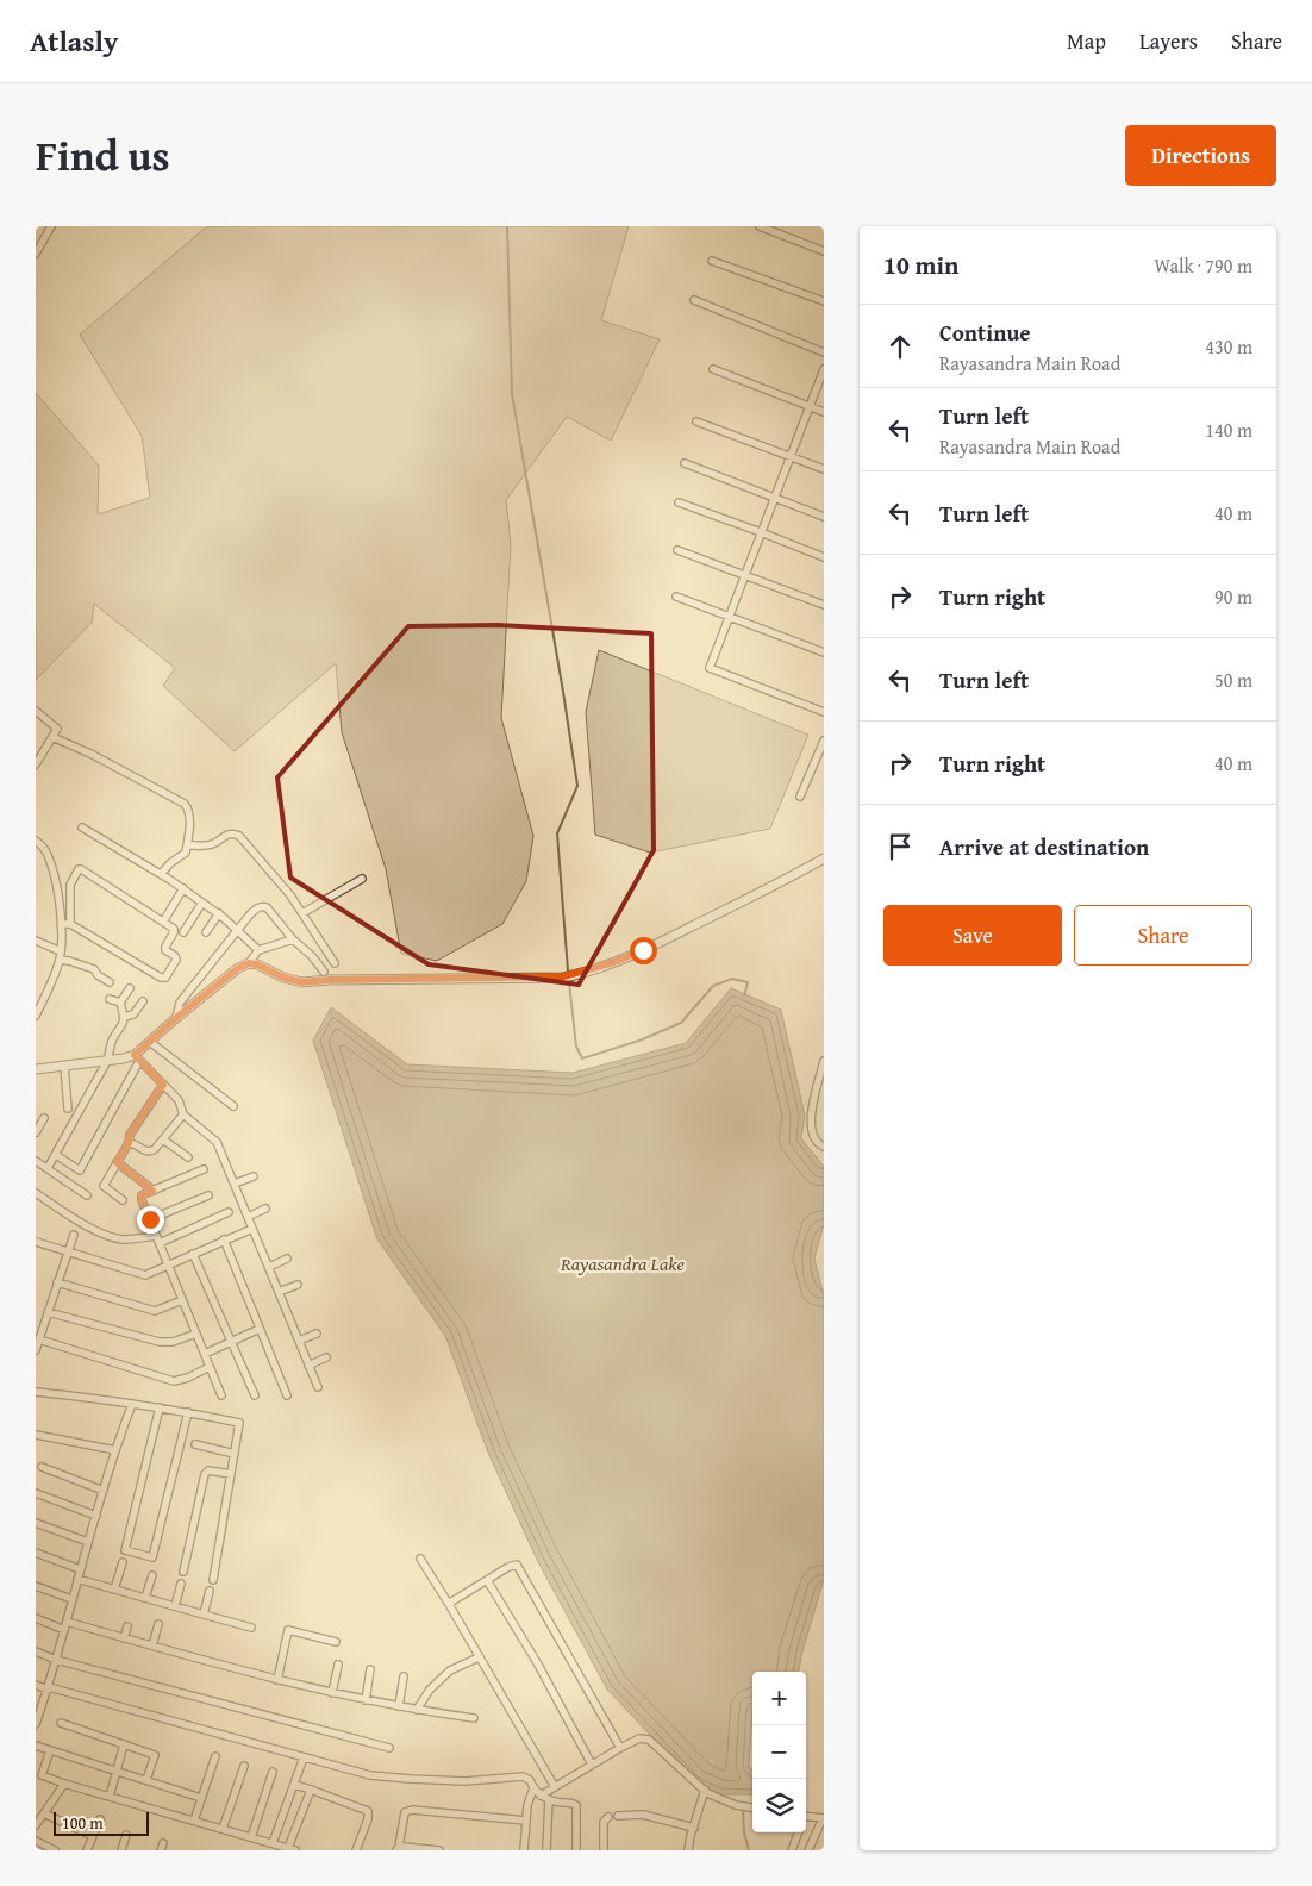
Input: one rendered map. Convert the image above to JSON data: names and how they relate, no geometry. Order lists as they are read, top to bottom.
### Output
{
  "water": ["Rayasandra Lake"],
  "scale_bar": "100 m",
  "page": {
    "header": "Atlasly",
    "nav": ["Map", "Layers", "Share"],
    "title": "Find us",
    "buttons": [
      "Directions",
      ["Save", "Share"]
    ],
    "heading": ["10 min", "Walk · 790 m"],
    "list": [
      ["Continue", "Rayasandra Main Road", "430 m"],
      ["Turn left", "Rayasandra Main Road", "140 m"],
      ["Turn left", "40 m"],
      ["Turn right", "90 m"],
      ["Turn left", "50 m"],
      ["Turn right", "40 m"],
      "Arrive at destination"
    ],
    "map_buttons": ["+", "−"],
    "scale": "100 m"
  }
}
